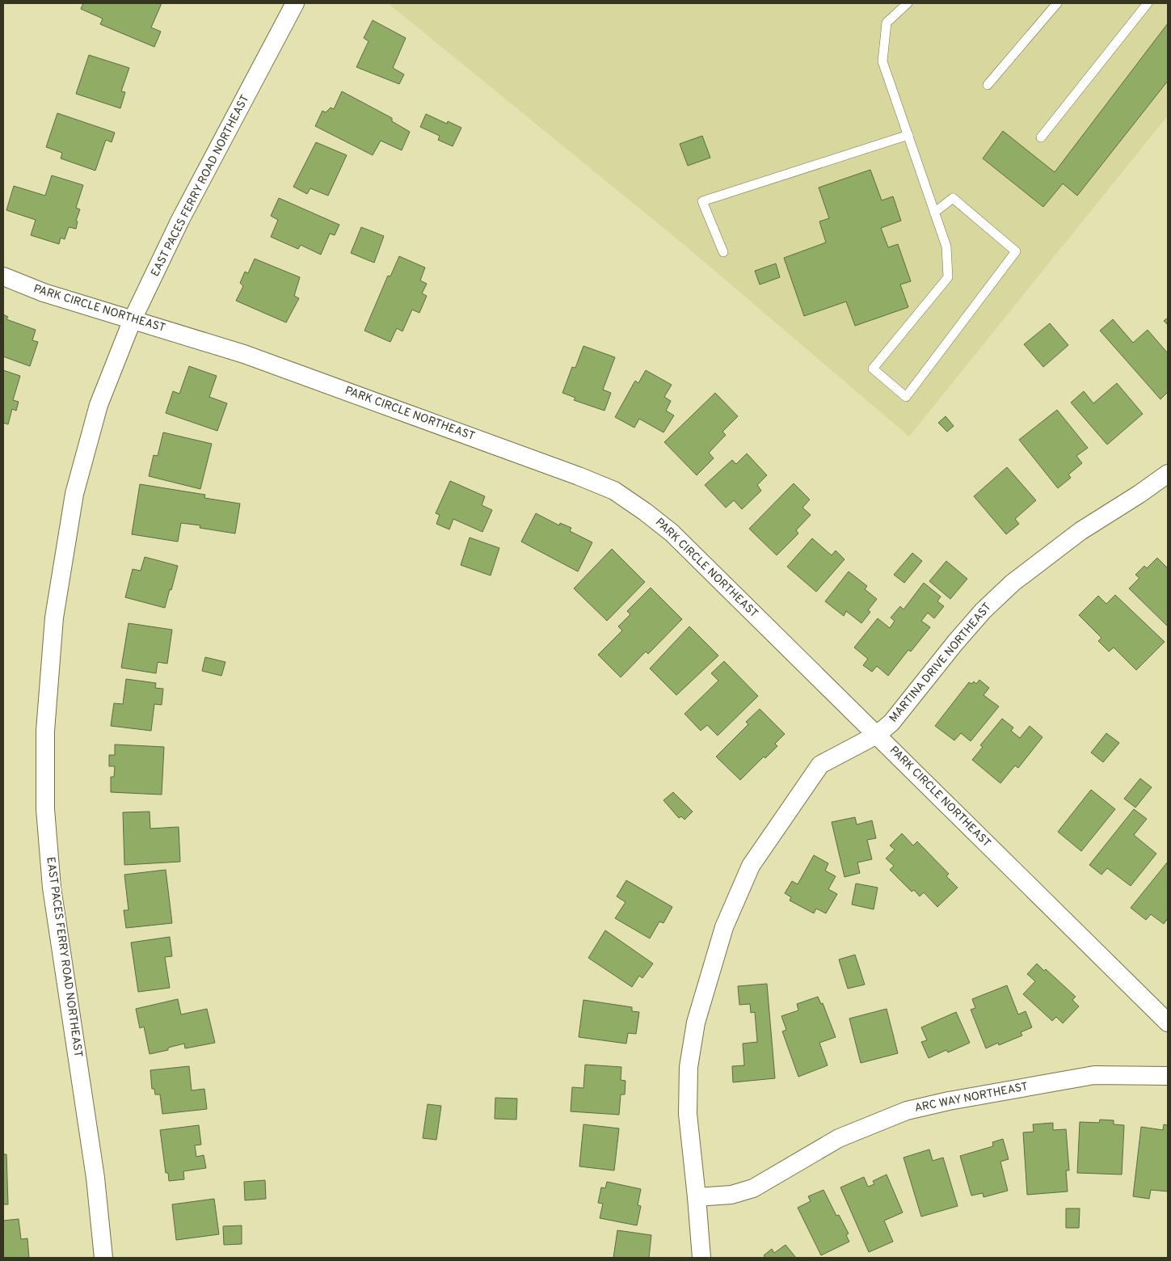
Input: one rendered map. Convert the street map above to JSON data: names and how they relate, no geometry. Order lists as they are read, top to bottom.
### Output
{
  "streets": {
    "street": [
      "EAST PACES FERRY ROAD NORTHEAST",
      "PARK CIRCLE NORTHEAST",
      "MARTINA DRIVE NORTHEAST",
      "ARC WAY NORTHEAST"
    ]
  },
  "crossings": [
    ["EAST PACES FERRY ROAD NORTHEAST", "PARK CIRCLE NORTHEAST"],
    ["PARK CIRCLE NORTHEAST", "MARTINA DRIVE NORTHEAST"],
    ["MARTINA DRIVE NORTHEAST", "ARC WAY NORTHEAST"]
  ]
}
